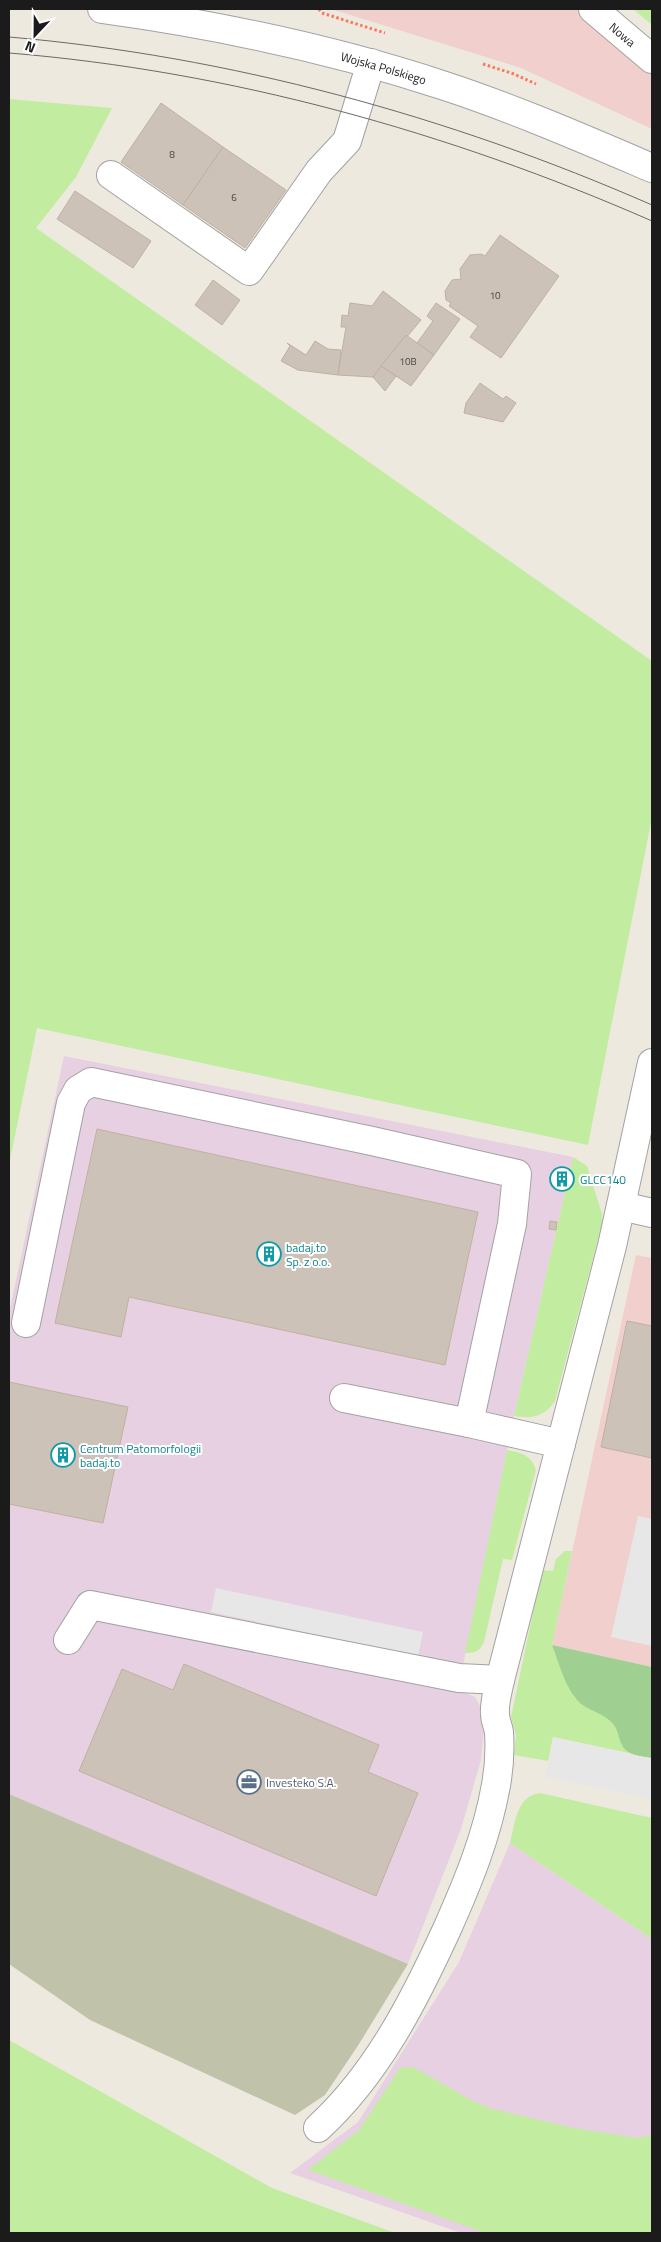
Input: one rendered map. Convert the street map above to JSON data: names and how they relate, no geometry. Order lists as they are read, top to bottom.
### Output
{
  "streets": {
    "street": ["Nowa", "Wojska Polskiego"]
  },
  "places": {
    "building": ["GLCC140", "badaj.to Sp. z o.o.", "Centrum Patomorfologii badaj.to"],
    "office": ["Investeko S.A."]
  },
  "house_numbers": [
    "8",
    "6",
    "10",
    "10B"
  ],
  "north": "bottom"
}
